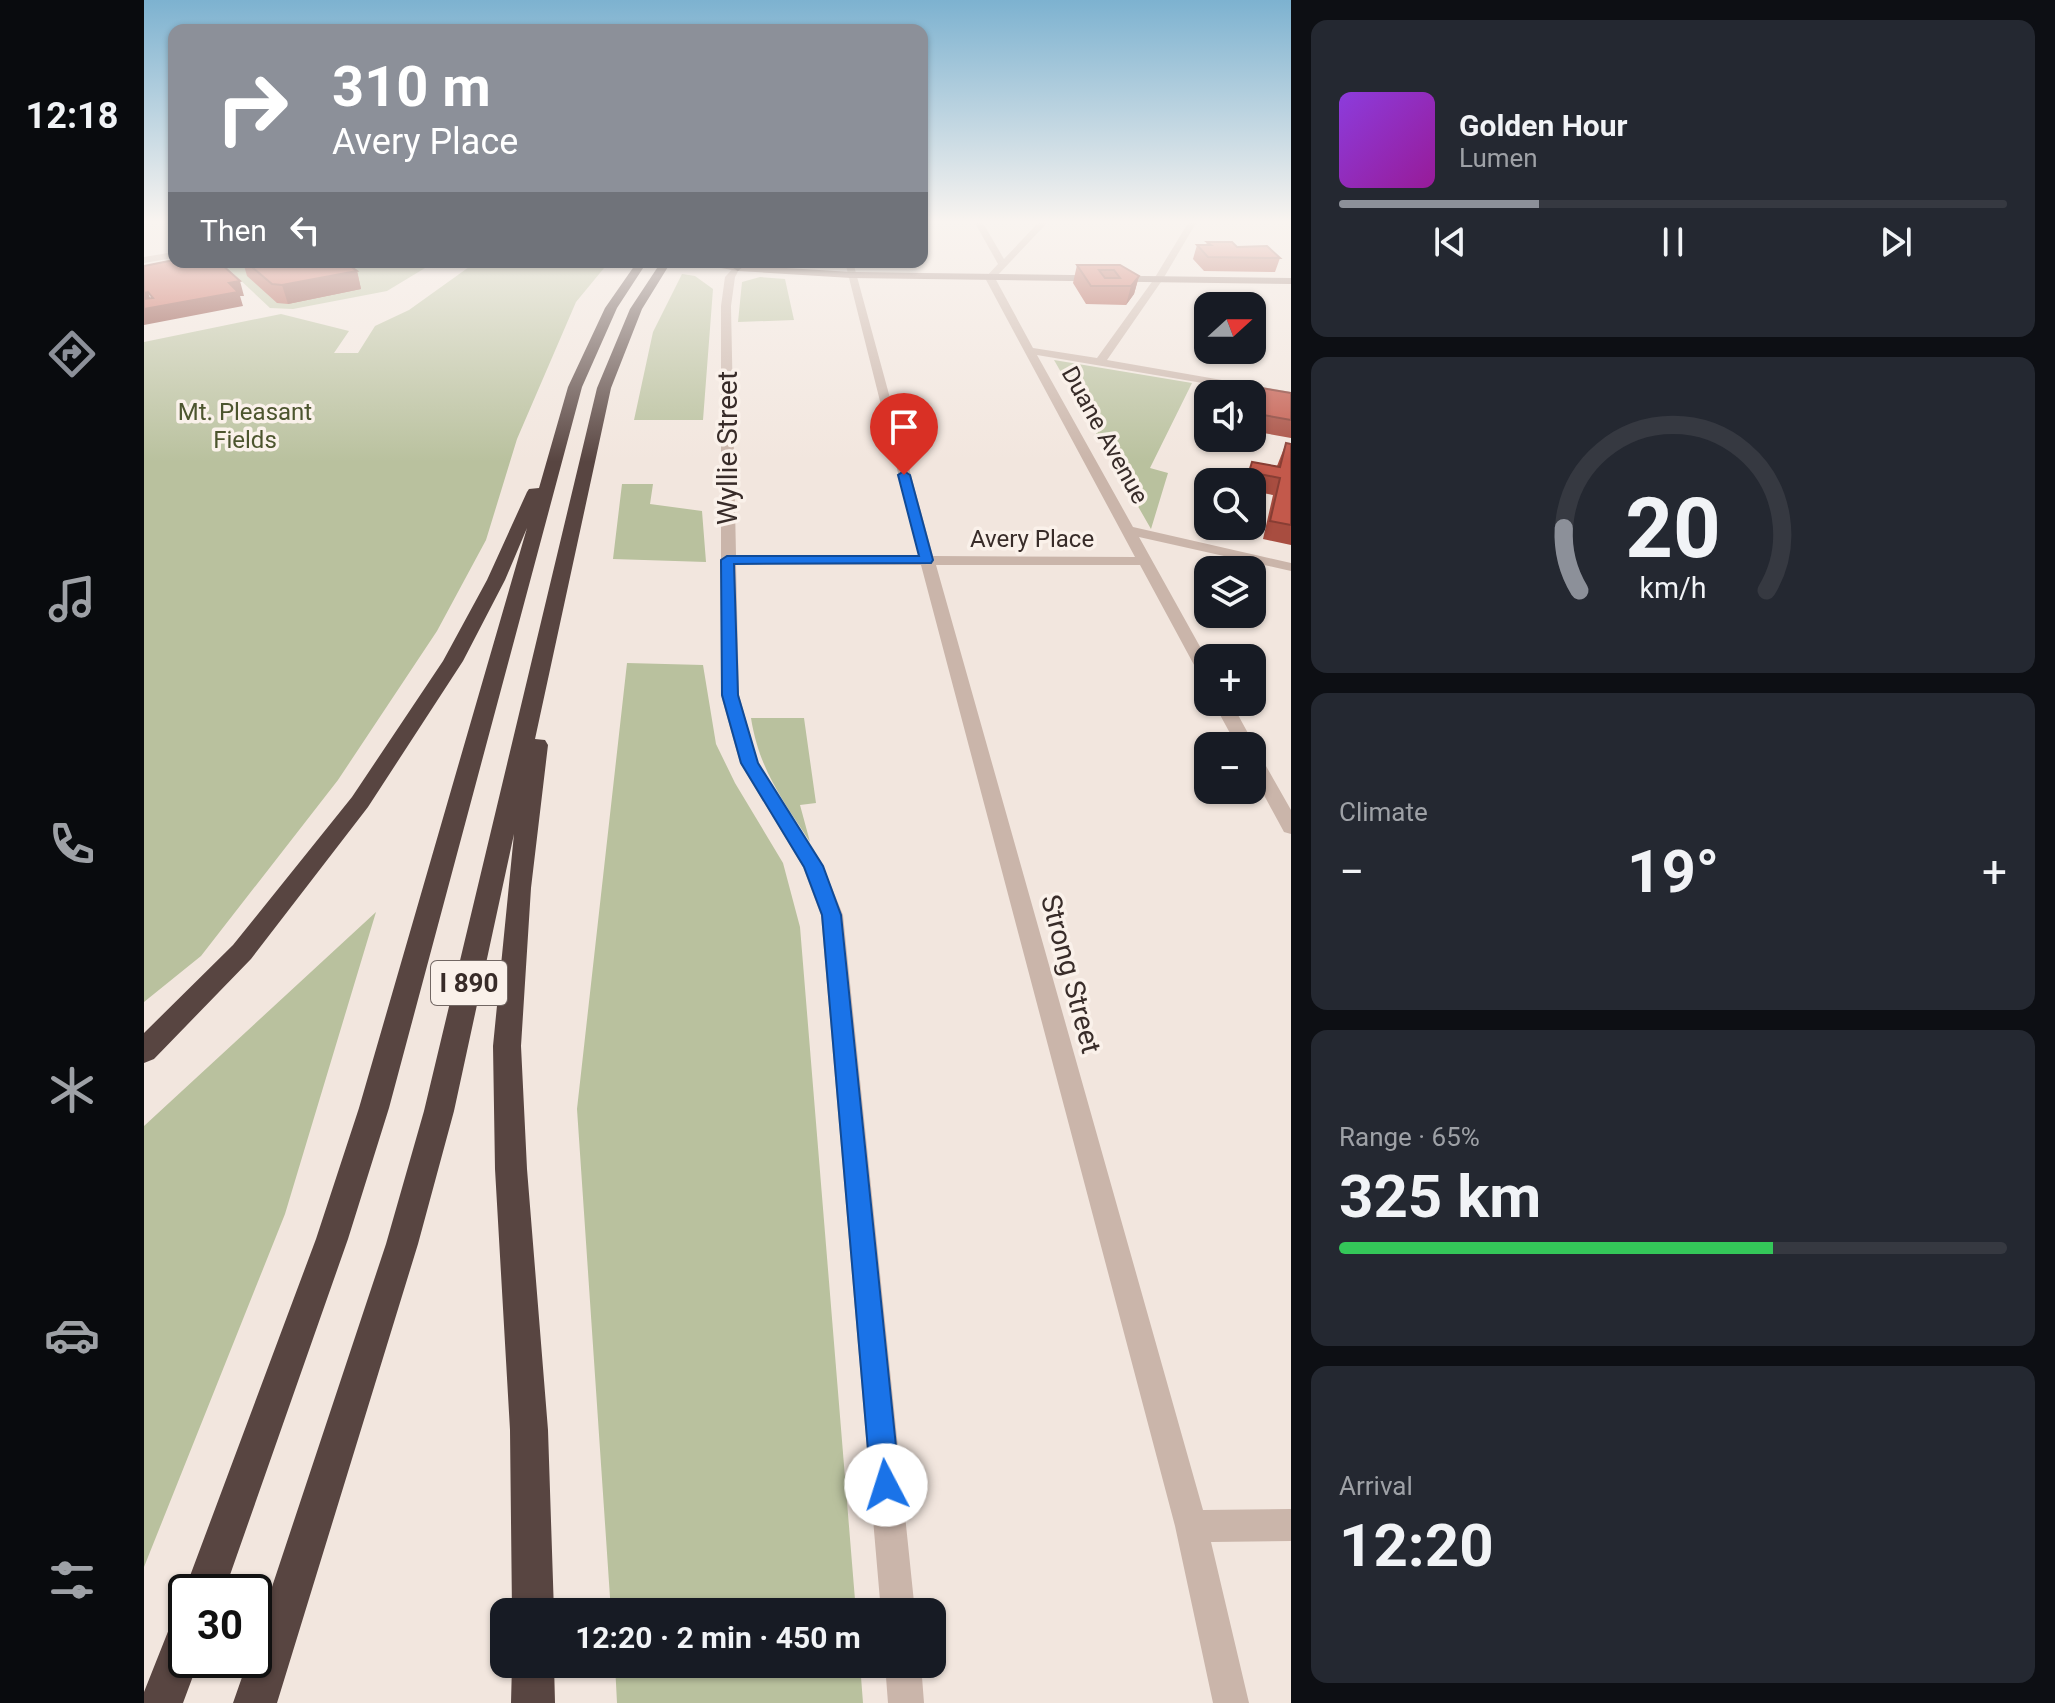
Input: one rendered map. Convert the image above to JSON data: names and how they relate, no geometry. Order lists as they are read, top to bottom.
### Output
{
  "streets": {
    "highway": ["I 890"],
    "street": [
      "Duane Avenue",
      "Wyllie Street",
      "Avery Place",
      "Strong Street"
    ]
  },
  "crossings": [
    ["Duane Avenue", "Avery Place"],
    ["Wyllie Street", "Avery Place"],
    ["Avery Place", "Strong Street"]
  ],
  "parks": ["Mt. Pleasant Fields"],
  "north": "right",
  "page": {
    "tabs": "12:18",
    "turn": ["310 m", "Avery Place"],
    "song": ["Golden Hour", "Lumen"],
    "then": "Then",
    "map_buttons": ["+", "−"],
    "tile": [
      "Climate",
      ["Range · 65%", "325 km"],
      ["Arrival", "12:20"]
    ],
    "heat": ["−", "19°", "+"],
    "limit": "30",
    "trip": "12:20 · 2 min · 450 m",
    "gauge": ["20", "km/h"]
  }
}
